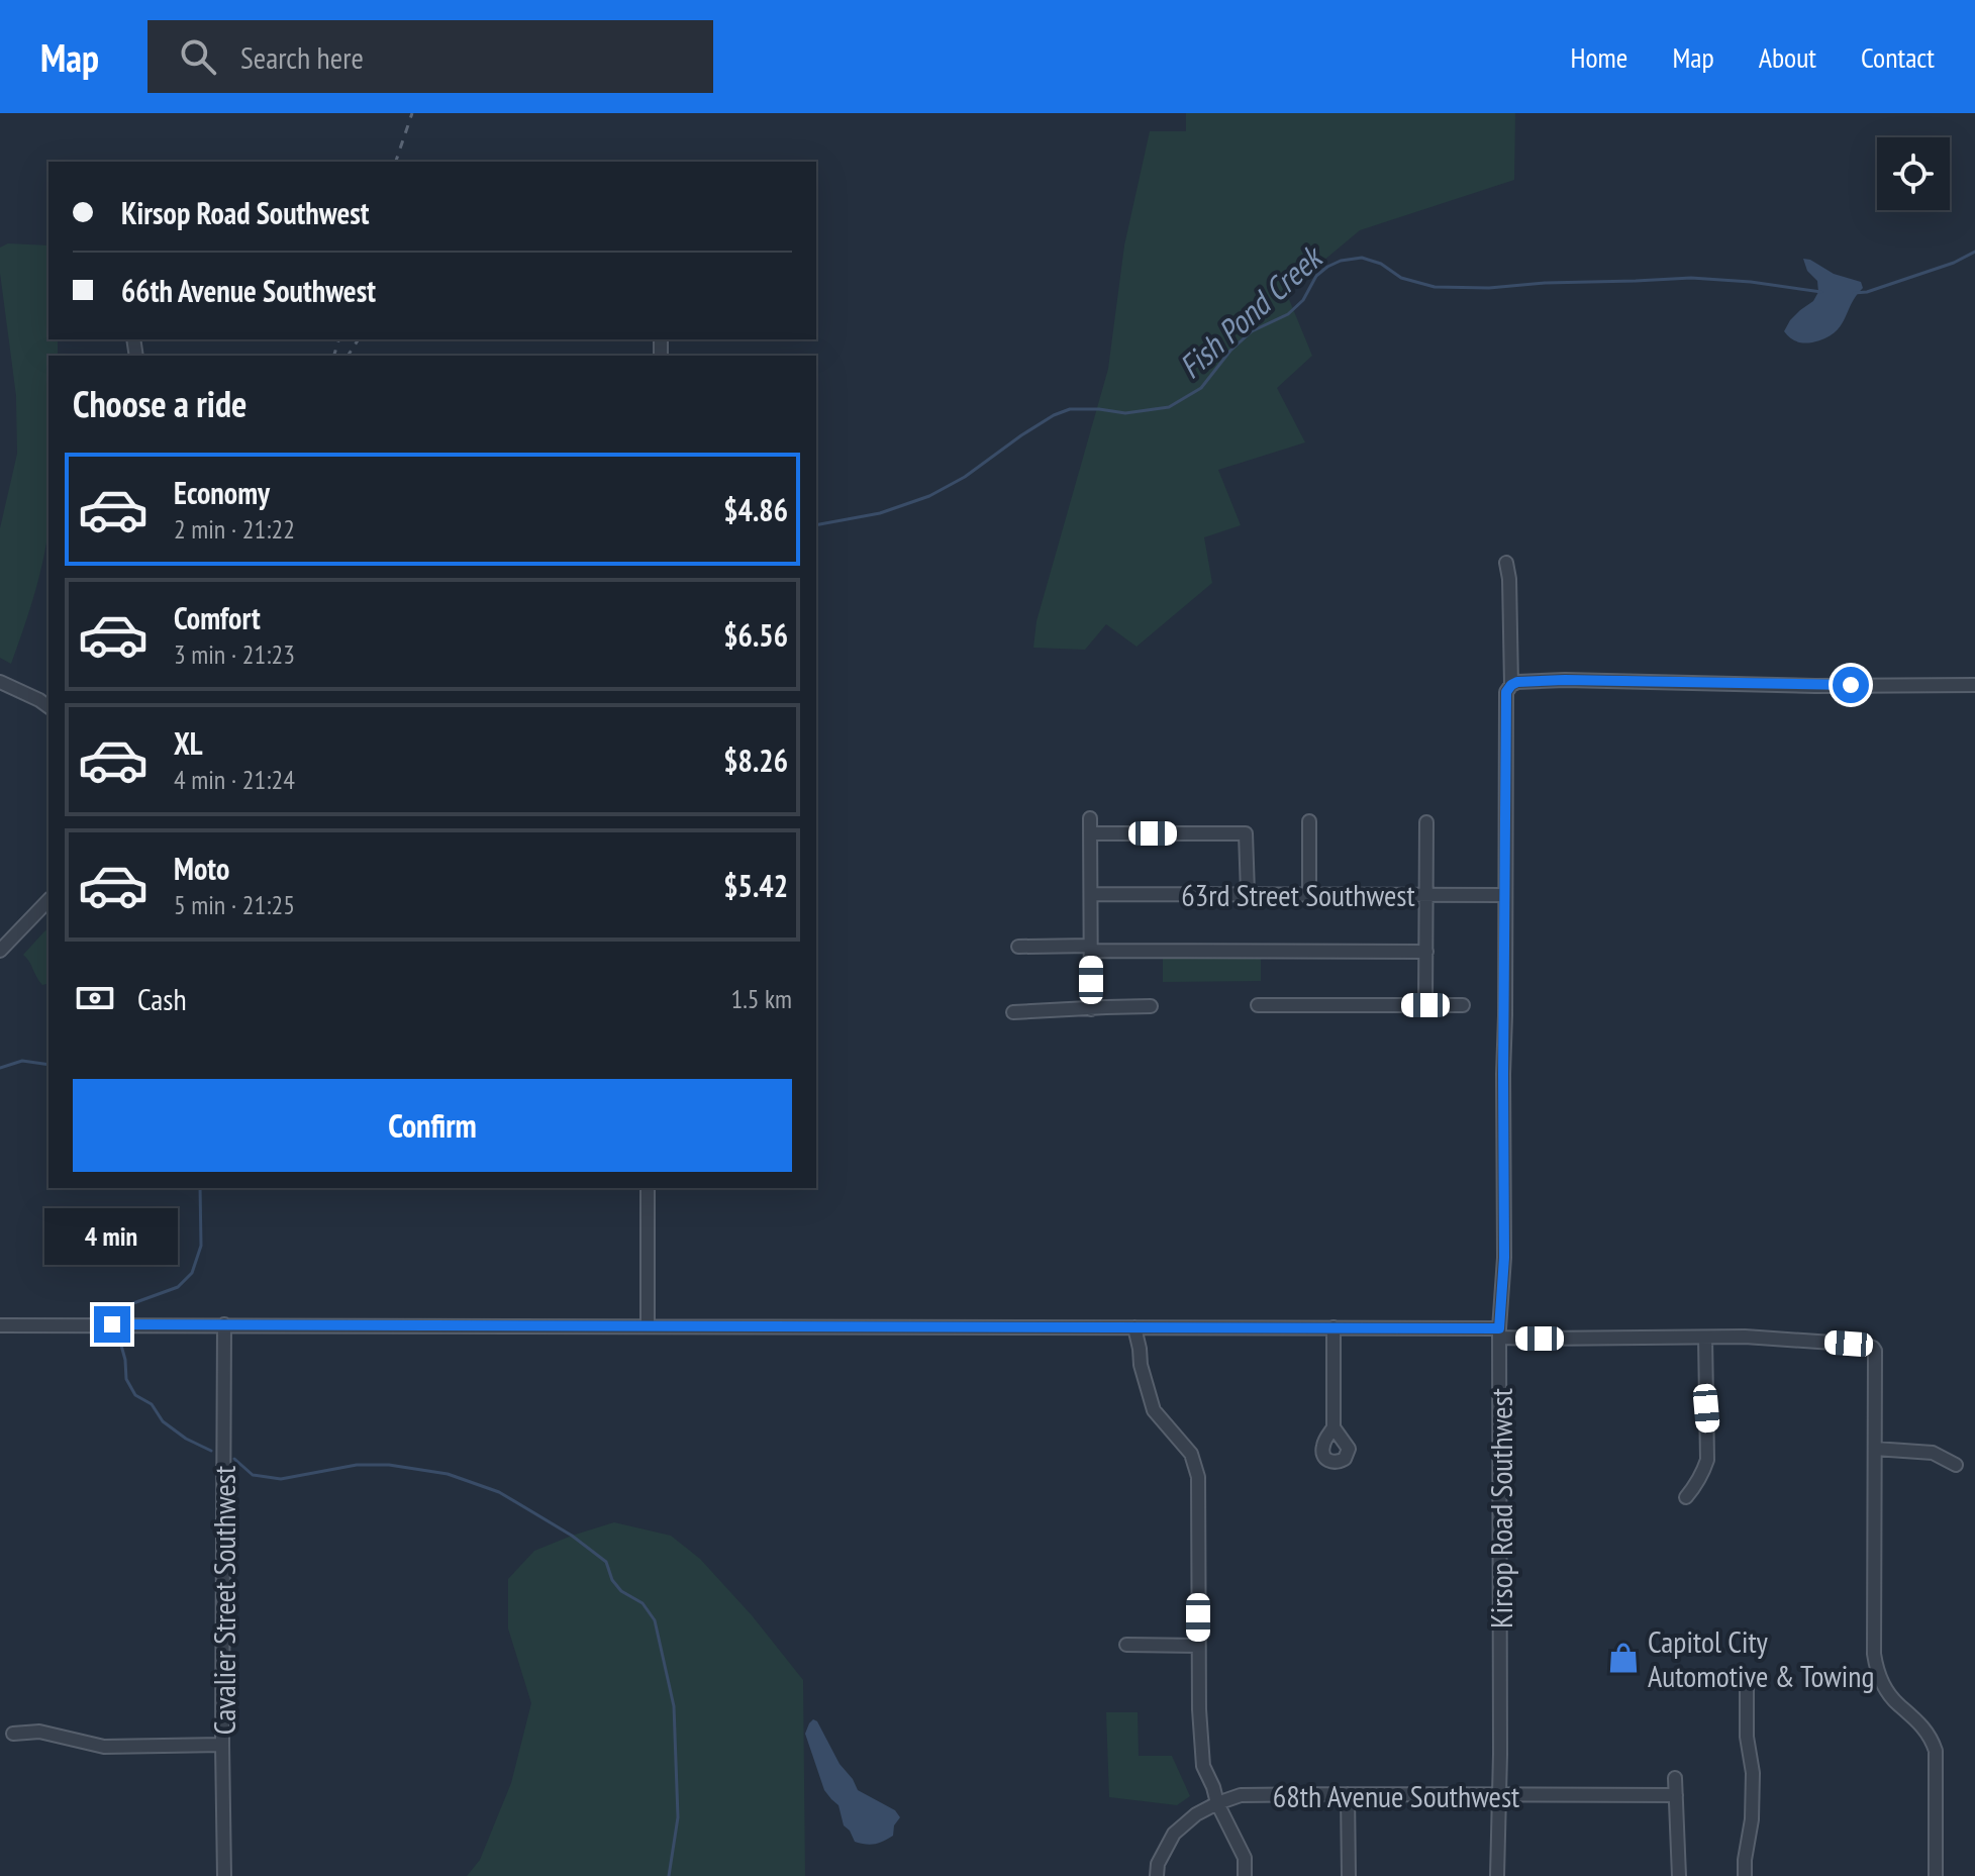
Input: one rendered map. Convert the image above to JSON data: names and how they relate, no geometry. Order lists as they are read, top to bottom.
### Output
{
  "streets": {
    "street": [
      "63rd Street Southwest",
      "Kirsop Road Southwest",
      "Cavalier Street Southwest",
      "68th Avenue Southwest"
    ]
  },
  "crossings": [
    ["63rd Street Southwest", "Kirsop Road Southwest"],
    ["Kirsop Road Southwest", "68th Avenue Southwest"]
  ],
  "water": ["Fish Pond Creek"],
  "places": {
    "shop": ["Capitol City Automotive & Towing"]
  },
  "page": {
    "header": "Map",
    "search": "Search here",
    "nav": [
      "Home",
      "Map",
      "About",
      "Contact"
    ],
    "banner": ["Kirsop Road Southwest", "66th Avenue Southwest"],
    "heading": "Choose a ride",
    "list": [
      {
        "name": "Economy",
        "note": "2 min · 21:22",
        "value": "$4.86"
      },
      {
        "name": "Comfort",
        "note": "3 min · 21:23",
        "value": "$6.56"
      },
      {
        "name": "XL",
        "note": "4 min · 21:24",
        "value": "$8.26"
      },
      {
        "name": "Moto",
        "note": "5 min · 21:25",
        "value": "$5.42"
      }
    ],
    "pay": ["Cash", "1.5 km"],
    "buttons": "Confirm",
    "bubble": "4 min"
  }
}
